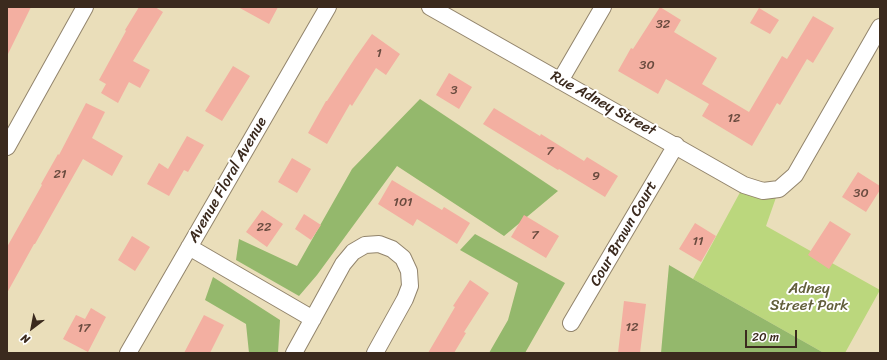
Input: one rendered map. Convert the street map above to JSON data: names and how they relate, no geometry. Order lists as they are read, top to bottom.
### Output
{
  "streets": {
    "street": ["Rue Adney Street", "Avenue Floral Avenue", "Cour Brawn Court"]
  },
  "crossings": [
    ["Rue Adney Street", "Cour Brawn Court"]
  ],
  "parks": ["Adney Street Park"],
  "house_numbers": [
    "32",
    "1",
    "30",
    "3",
    "12",
    "7",
    "21",
    "9",
    "30",
    "101",
    "22",
    "7",
    "11",
    "12",
    "17"
  ],
  "scale_bar": "20 m",
  "north": "bottom left"
}
